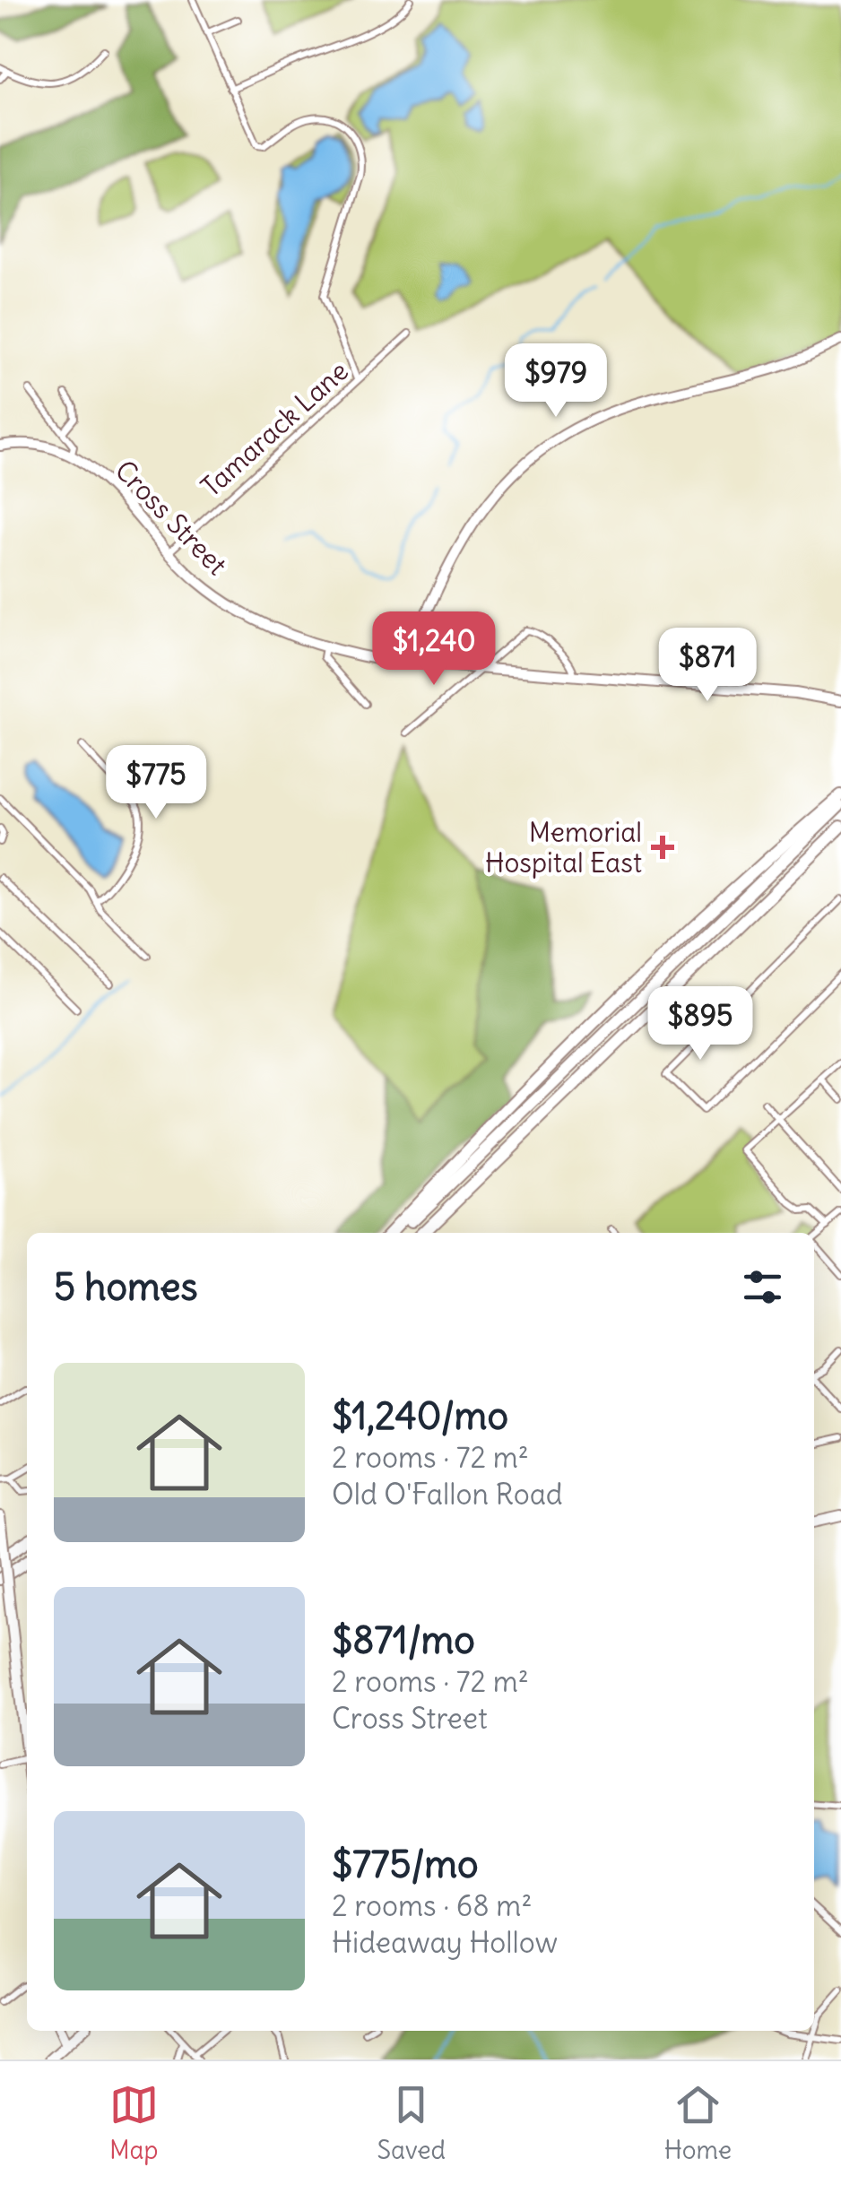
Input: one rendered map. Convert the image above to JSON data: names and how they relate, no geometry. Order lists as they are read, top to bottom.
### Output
{
  "streets": {
    "main road": ["Cross Street"],
    "street": ["Tamarack Lane"]
  },
  "crossings": [
    ["Tamarack Lane", "Cross Street"]
  ],
  "places": {
    "health": ["Memorial Hospital East"]
  },
  "page": {
    "price": [
      "$979",
      "$1,240",
      "$871",
      "$775",
      "$895"
    ],
    "heading": "5 homes",
    "list": [
      {
        "name": "$1,240/mo",
        "note": "2 rooms · 72 m² · Old O'Fallon Road"
      },
      {
        "name": "$871/mo",
        "note": "2 rooms · 72 m² · Cross Street"
      },
      {
        "name": "$775/mo",
        "note": "2 rooms · 68 m² · Hideaway Hollow"
      }
    ],
    "tabs": ["Map", "Saved", "Home"]
  }
}
